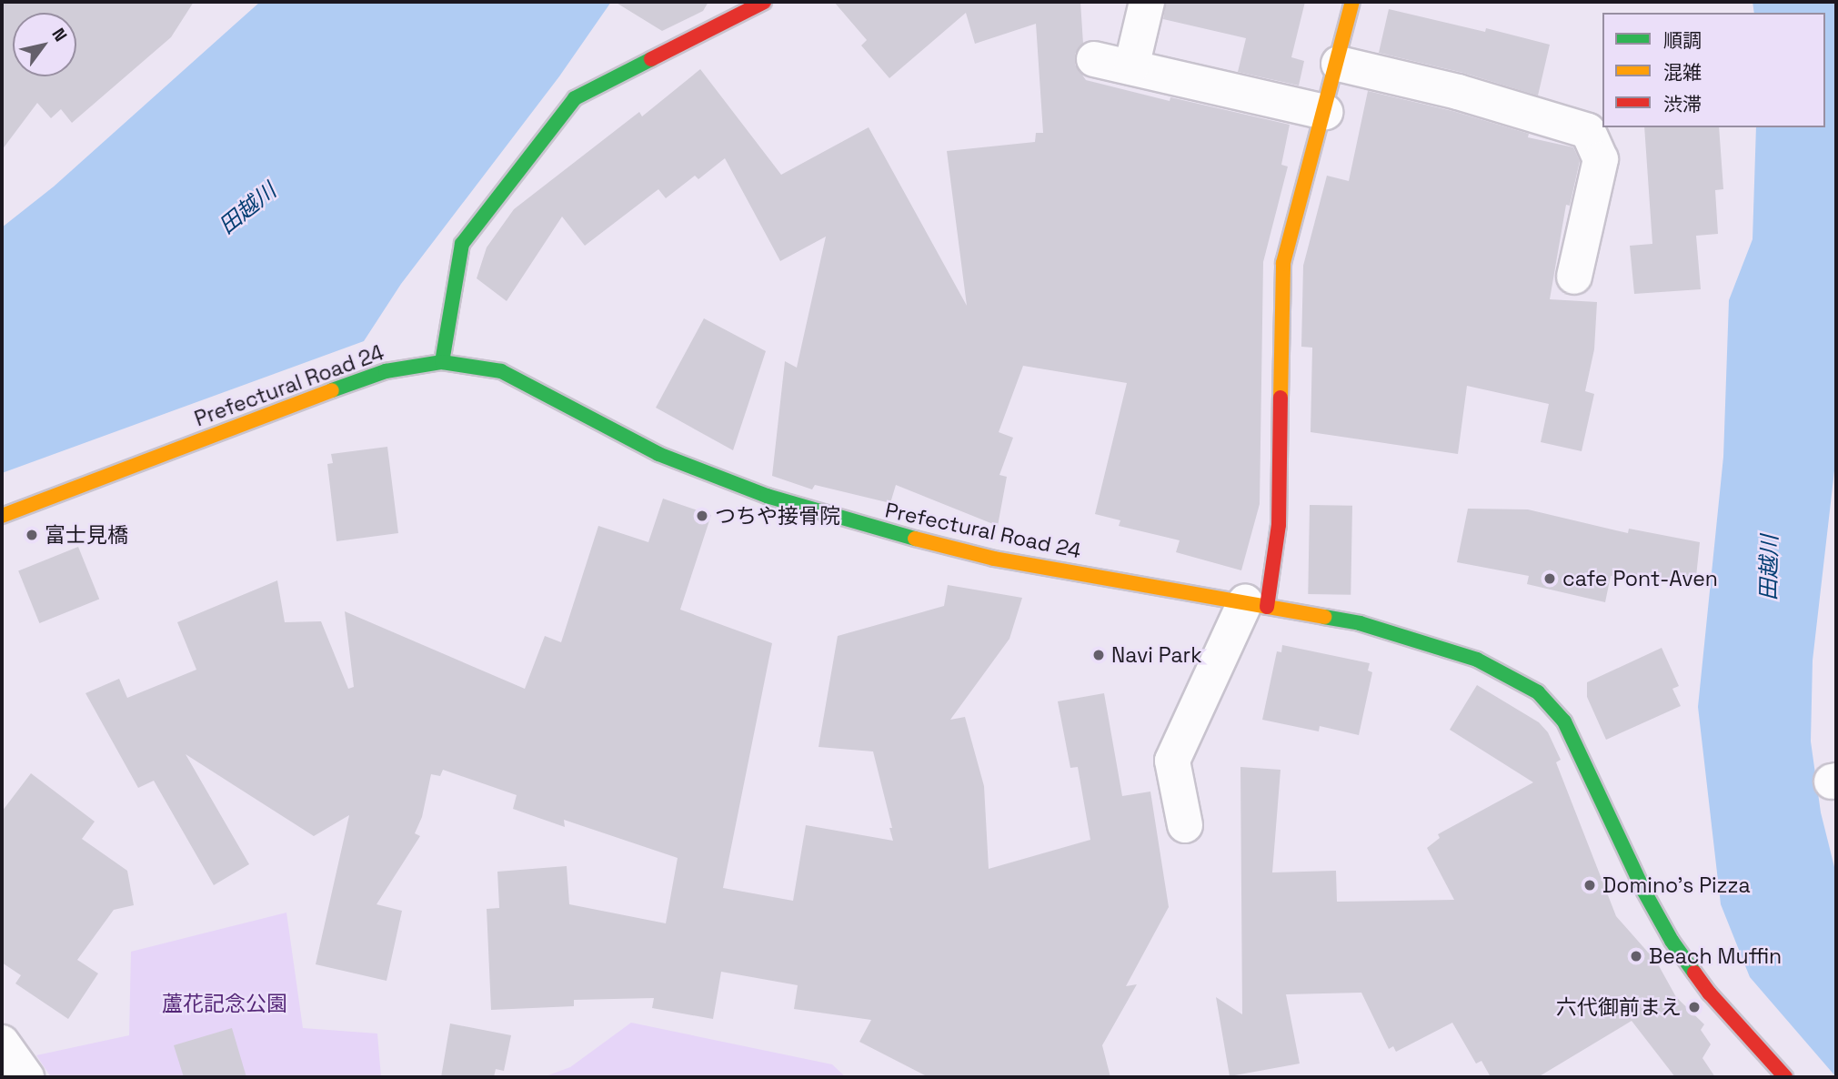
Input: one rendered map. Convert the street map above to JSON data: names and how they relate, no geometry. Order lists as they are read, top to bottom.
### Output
{
  "streets": {
    "main road": ["Prefectural Road 24"]
  },
  "water": ["田越川"],
  "parks": ["蘆花記念公園"],
  "places": [
    "つちや接骨院",
    "富士見橋",
    "cafe Pont-Aven",
    "Navi Park",
    "Domino's Pizza",
    "Beach Muffin",
    "六代御前まえ"
  ],
  "legend": ["順調", "混雑", "渋滞"],
  "north": "top right"
}
